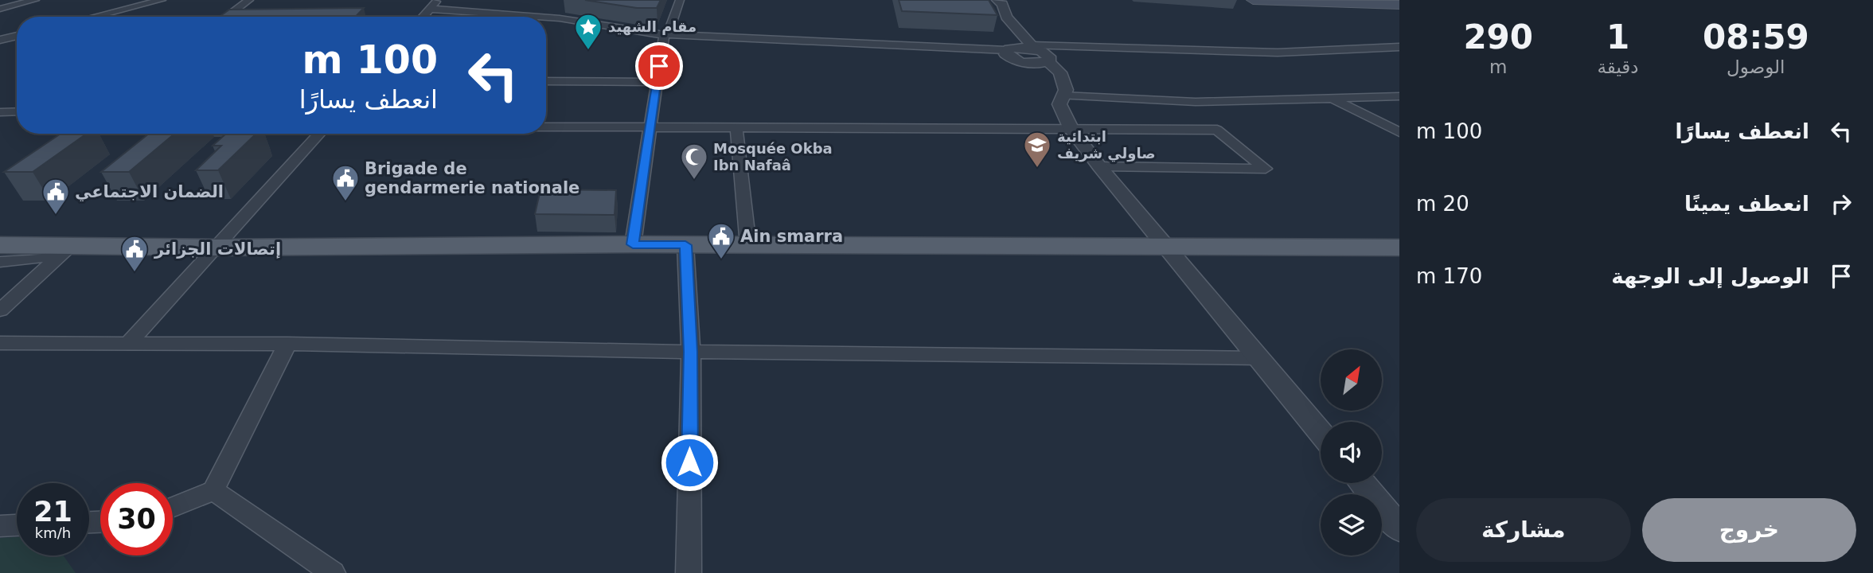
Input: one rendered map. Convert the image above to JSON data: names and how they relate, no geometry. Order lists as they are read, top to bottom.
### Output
{
  "places": {
    "place": ["مقام الشهيد"],
    "school or university": ["ابتدائية صاولي شريف"],
    "mosque": ["Mosquée Okba Ibn Nafaâ"],
    "public building": [
      "Brigade de gendarmerie nationale",
      "الضمان الاجتماعي",
      "Ain smarra",
      "إتصالات الجزائر"
    ]
  },
  "north": "top right",
  "page": {
    "eta": [
      "08:59",
      "الوصول",
      "1",
      "دقيقة",
      "290",
      "m"
    ],
    "turn": ["100 m", "انعطف يسارًا"],
    "list": [
      {
        "name": "انعطف يسارًا",
        "value": "100 m"
      },
      {
        "name": "انعطف يمينًا",
        "value": "20 m"
      },
      {
        "name": "الوصول إلى الوجهة",
        "value": "170 m"
      }
    ],
    "speed": "21 km/h",
    "limit": "30",
    "buttons": ["خروج", "مشاركة"]
  }
}
